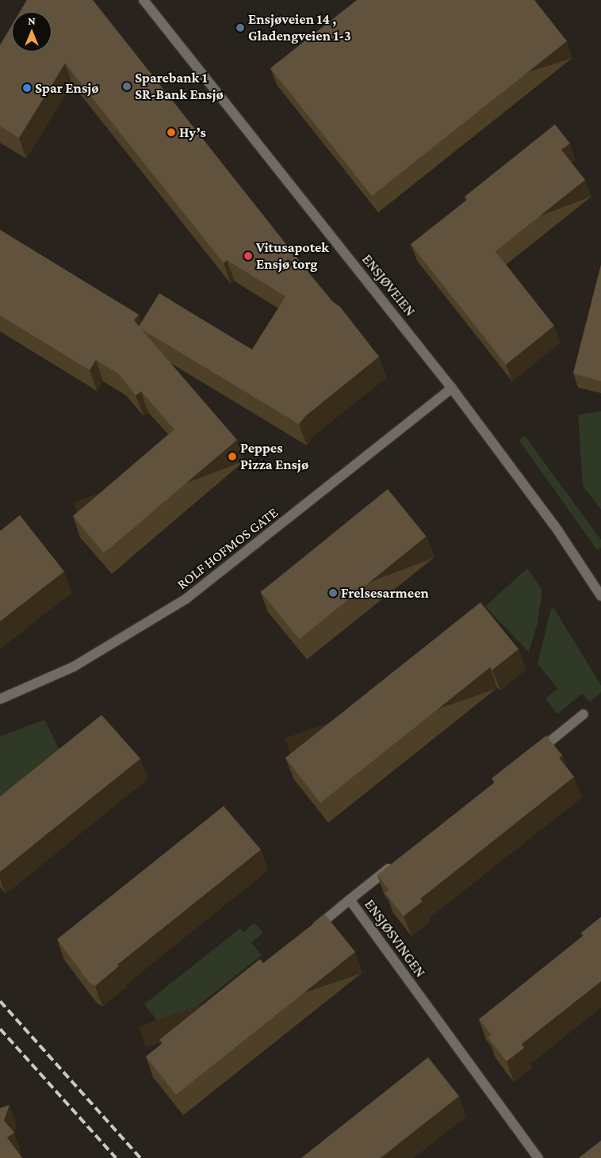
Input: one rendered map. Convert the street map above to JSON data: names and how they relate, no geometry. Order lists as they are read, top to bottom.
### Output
{
  "streets": {
    "street": ["ENSJØVEIEN", "ROLF HOFMOS GATE", "ENSJØSVINGEN"]
  },
  "crossings": [
    ["ENSJØVEIEN", "ROLF HOFMOS GATE"]
  ],
  "places": [
    "Ensjøveien 14 , Gladengveien 1-3",
    "Sparebank 1 SR-Bank Ensjø",
    "Spar Ensjø",
    "Hy’s",
    "Vitusapotek Ensjø torg",
    "Peppes Pizza Ensjø",
    "Frelsesarmeen"
  ],
  "north": "top"
}
